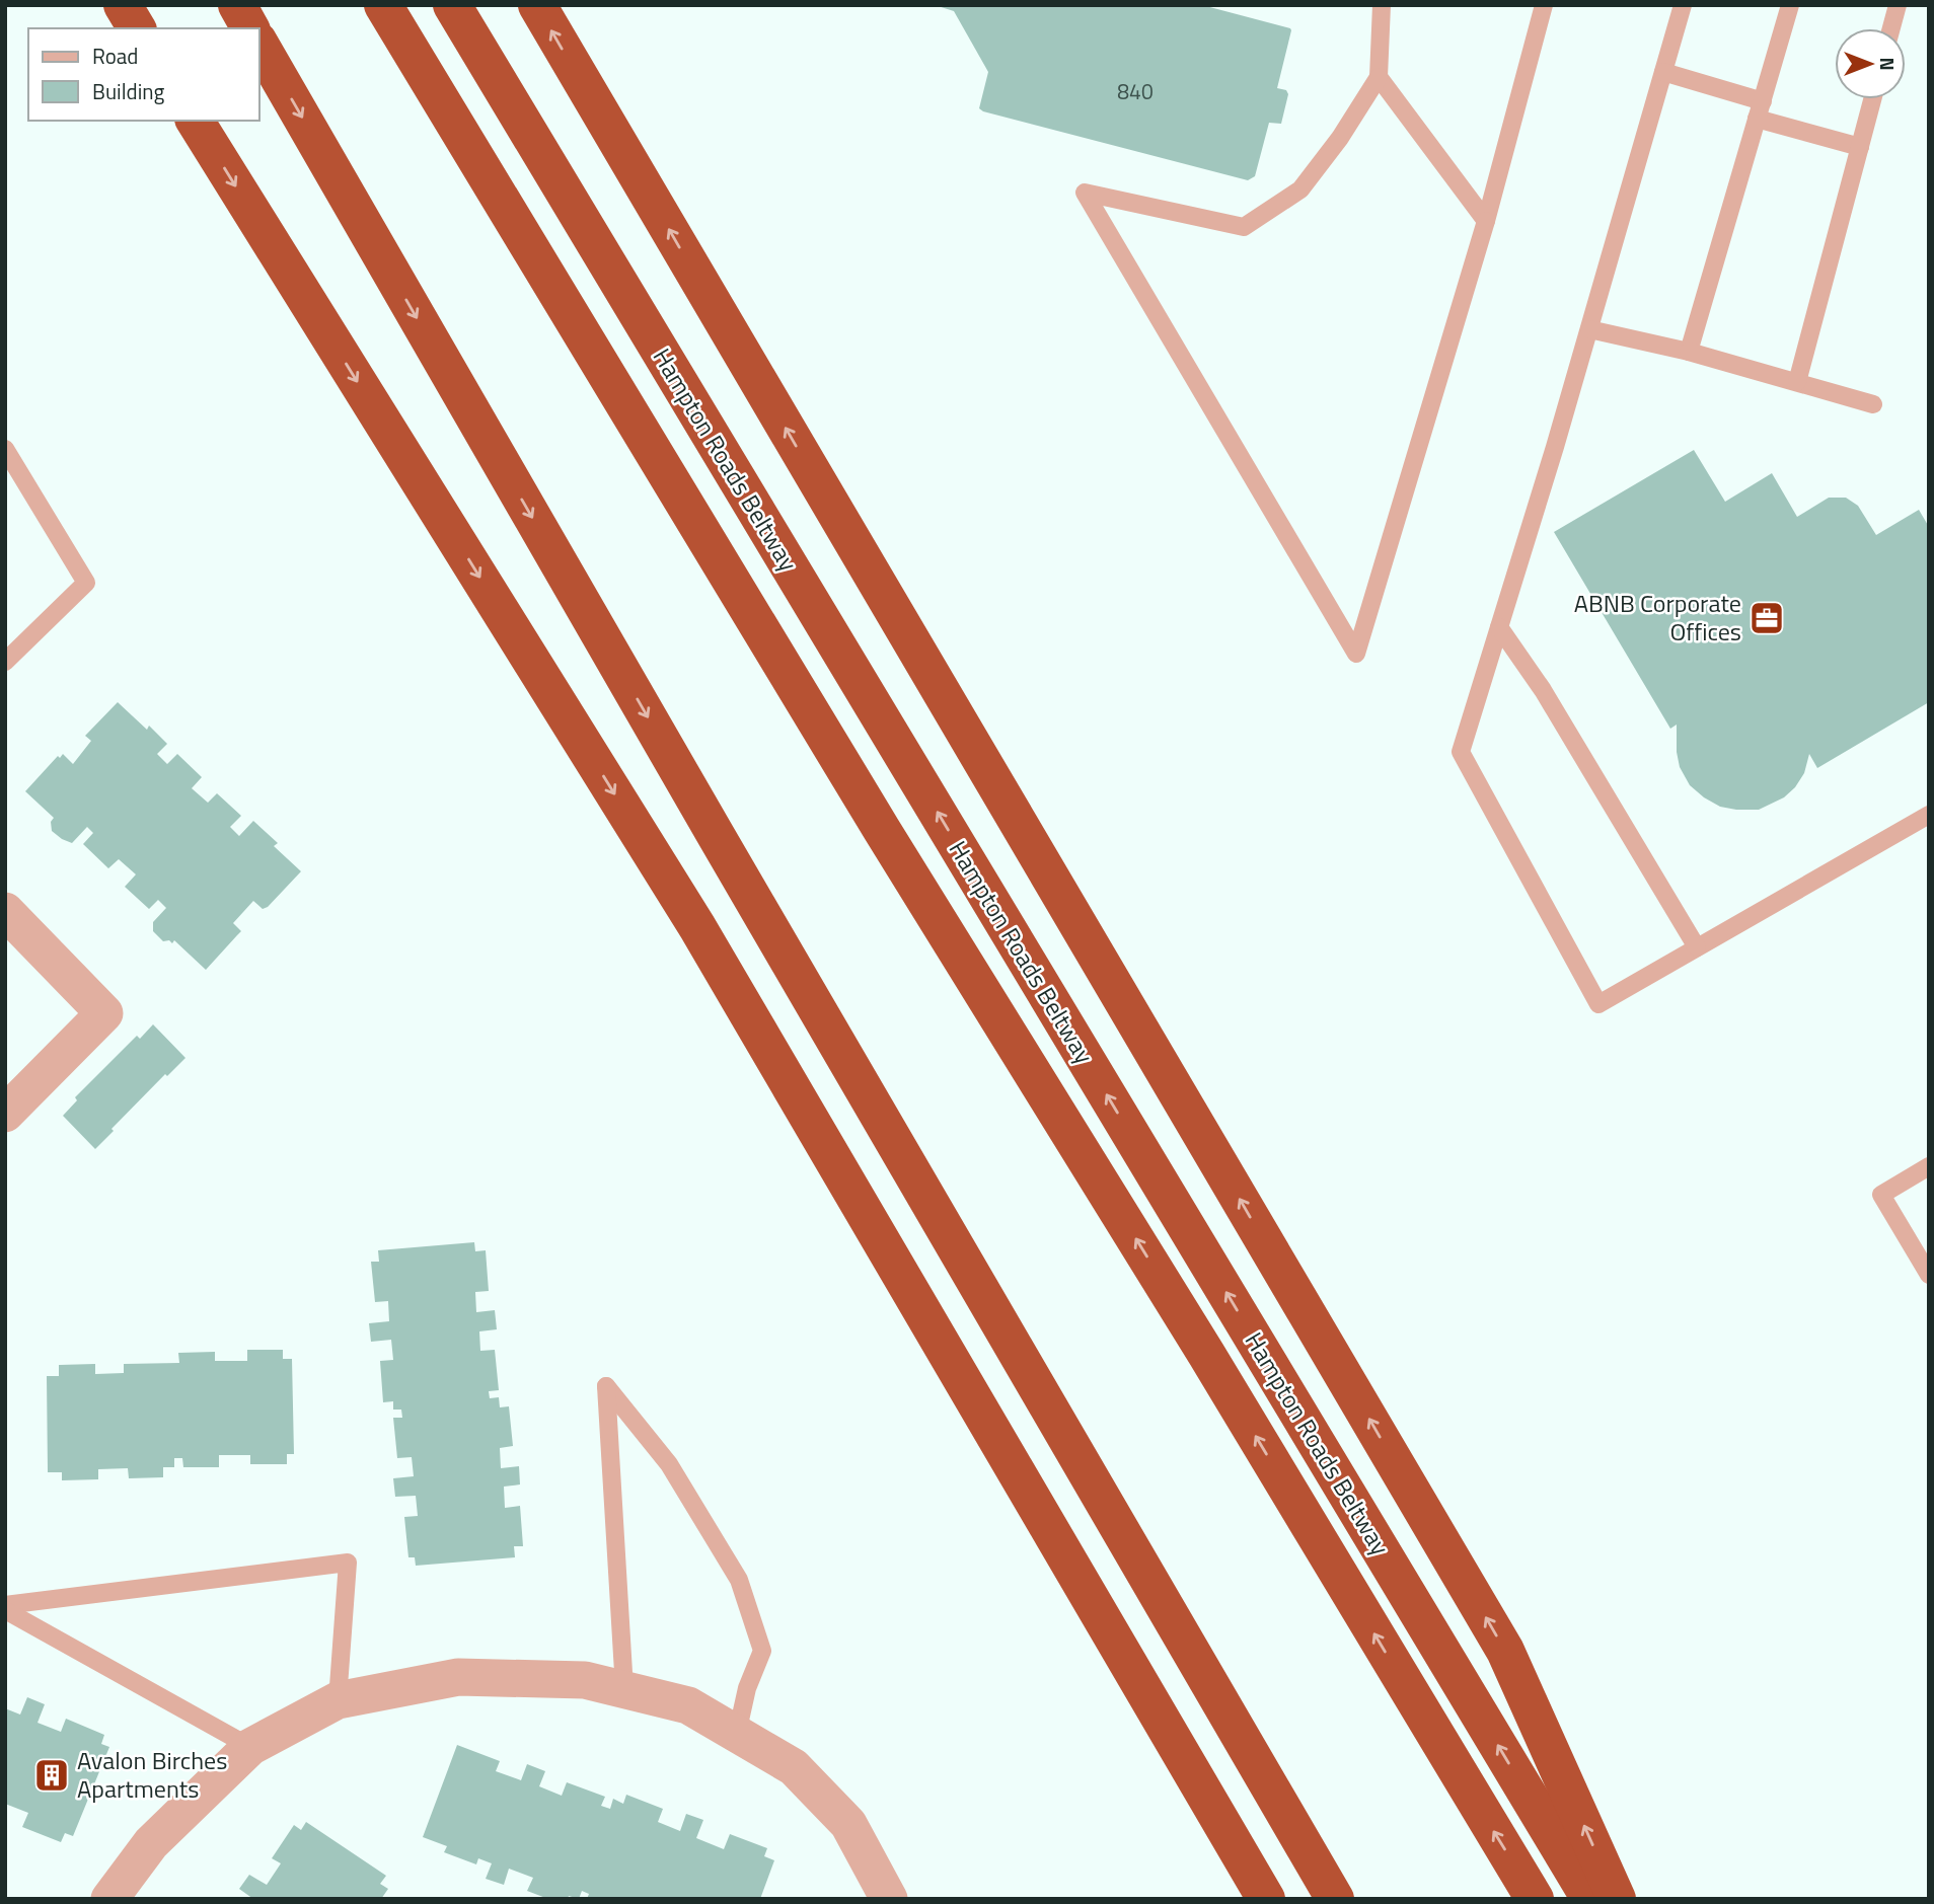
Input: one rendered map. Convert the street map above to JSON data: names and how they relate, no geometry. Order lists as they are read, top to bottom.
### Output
{
  "streets": {
    "highway": ["Hampton Roads Beltway"]
  },
  "places": {
    "office": ["ABNB Corporate Offices"],
    "building": ["Avalon Birches Apartments"]
  },
  "house_numbers": ["840"],
  "legend": ["Road", "Building"],
  "north": "right"
}
